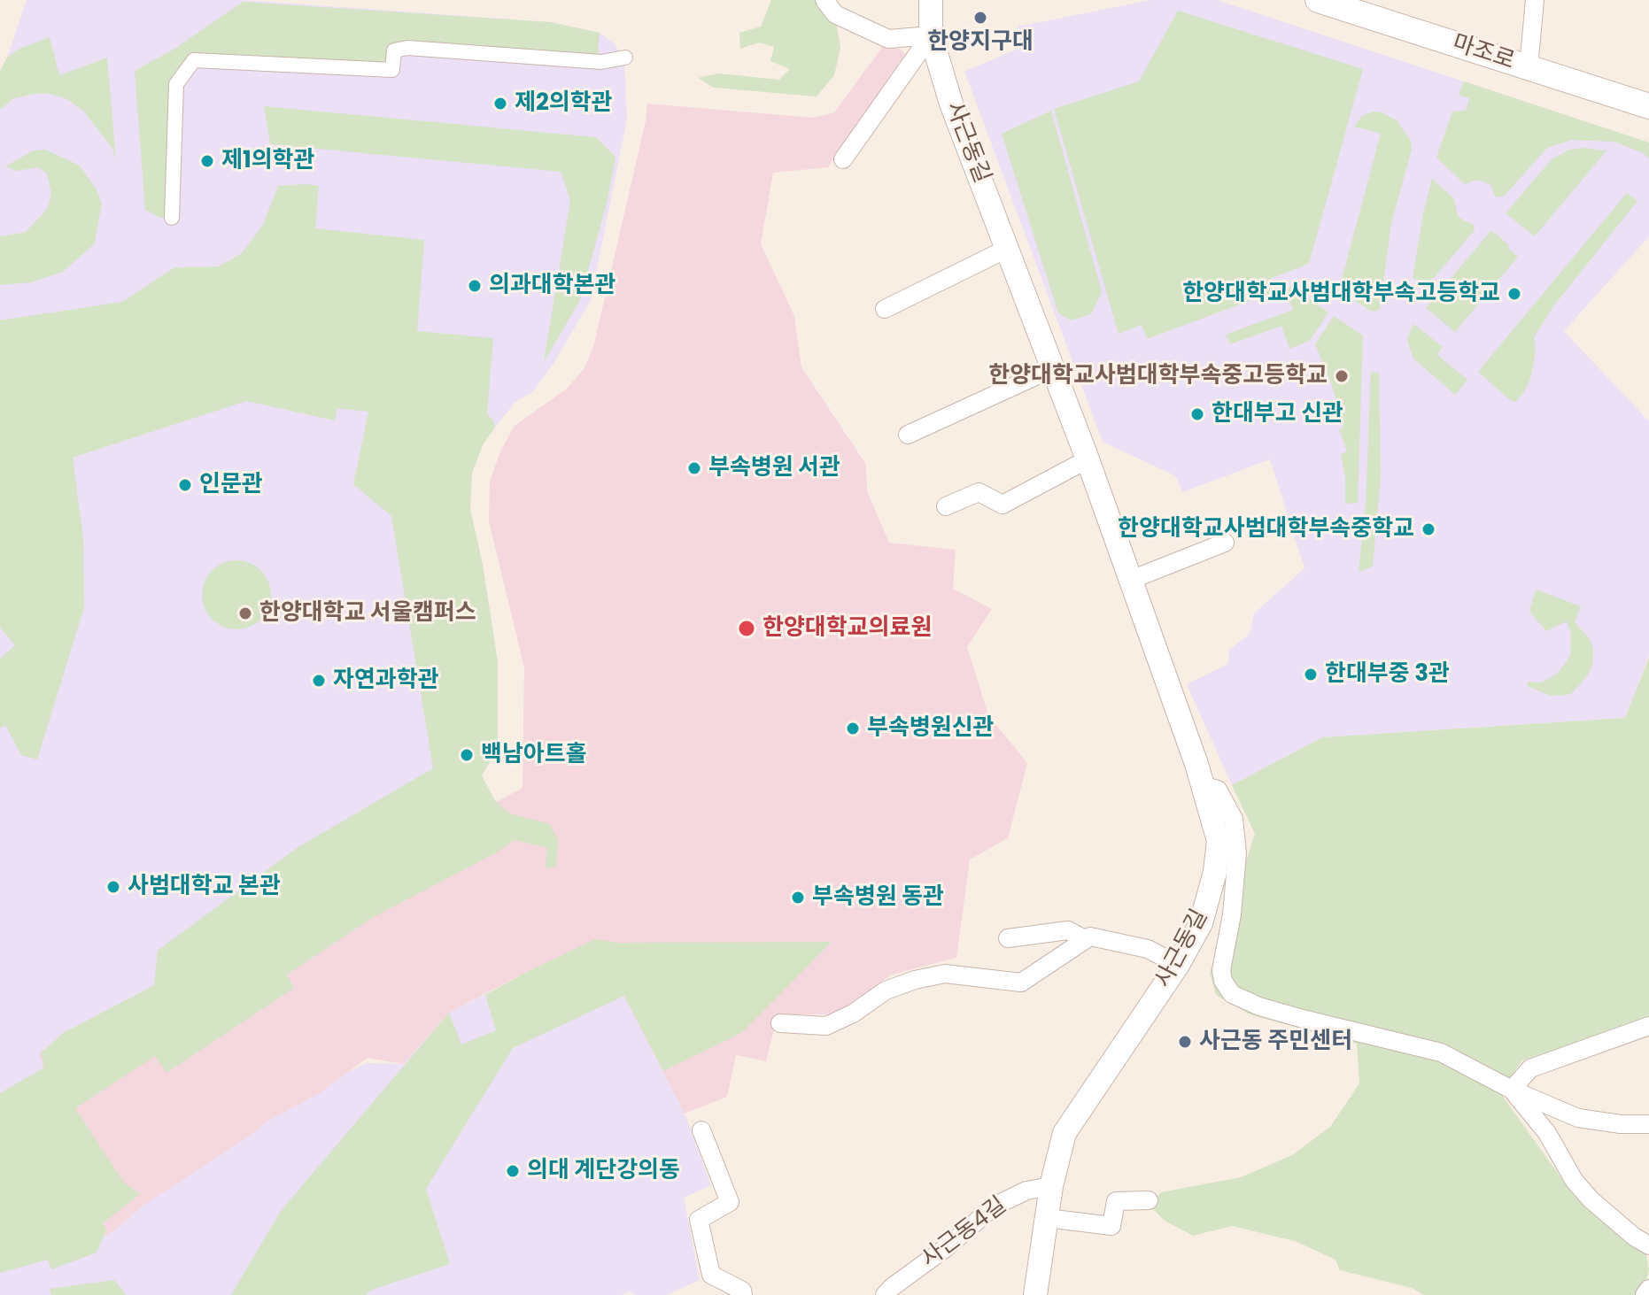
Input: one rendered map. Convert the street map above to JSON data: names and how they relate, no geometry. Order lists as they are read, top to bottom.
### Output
{
  "streets": {
    "main road": ["마조로"],
    "street": ["사근동길", "사근동4길"]
  },
  "crossings": [
    ["사근동길", "사근동4길"]
  ],
  "places": [
    "한양지구대",
    "제2의학관",
    "제1의학관",
    "의과대학본관",
    "한양대학교사범대학부속고등학교",
    "한양대학교사범대학부속중고등학교",
    "한대부고 신관",
    "부속병원 서관",
    "인문관",
    "한양대학교사범대학부속중학교",
    "한양대학교 서울캠퍼스",
    "한양대학교의료원",
    "한대부중 3관",
    "자연과학관",
    "부속병원신관",
    "백남아트홀",
    "사범대학교 본관",
    "부속병원 동관",
    "사근동 주민센터",
    "의대 계단강의동"
  ]
}
